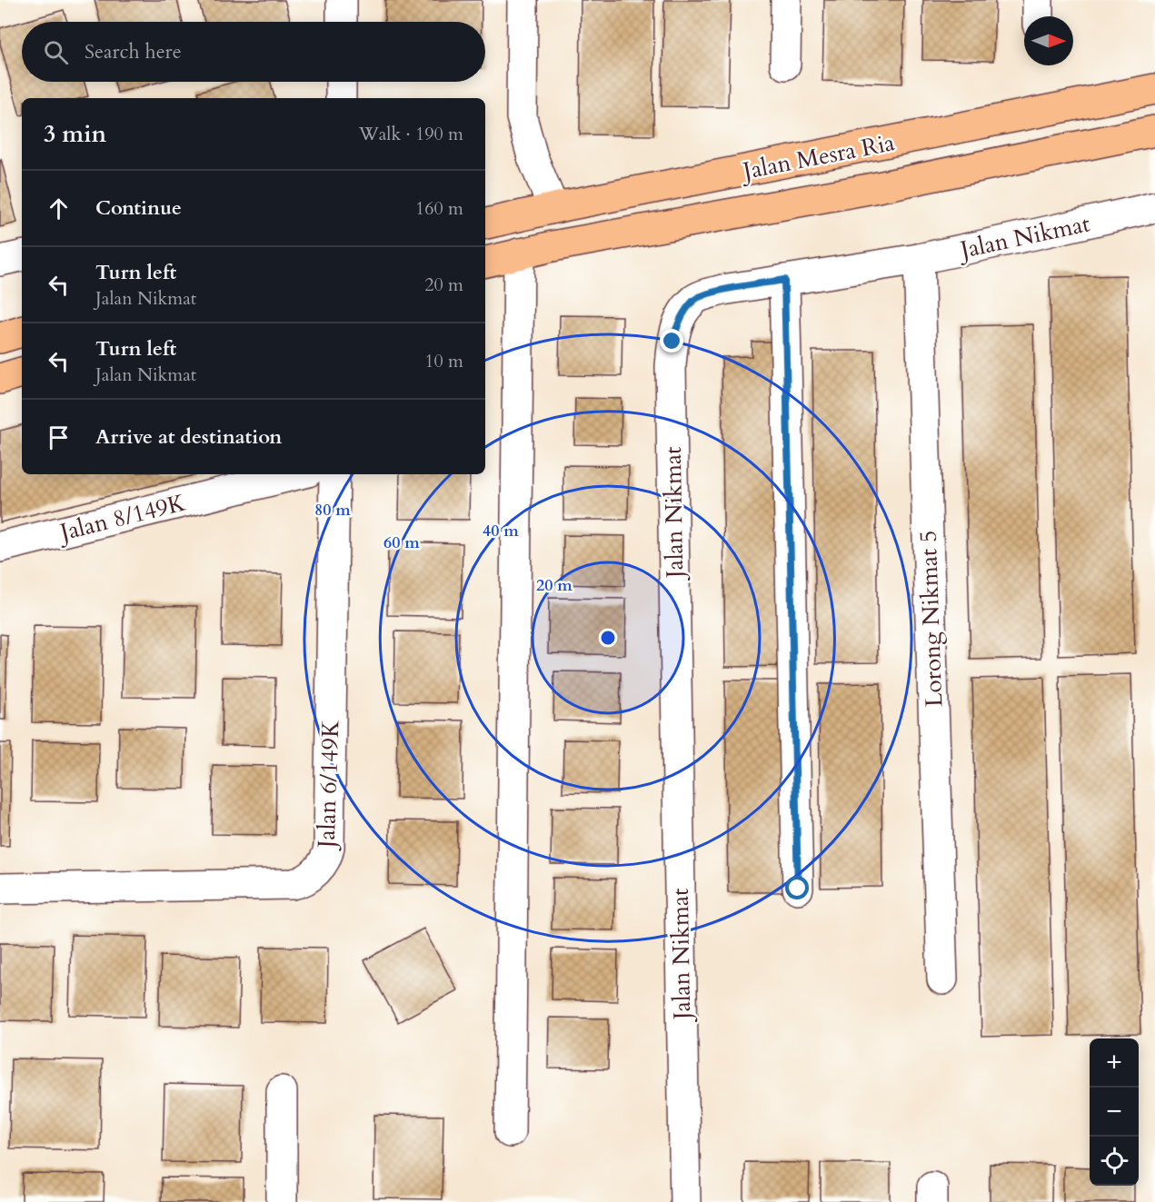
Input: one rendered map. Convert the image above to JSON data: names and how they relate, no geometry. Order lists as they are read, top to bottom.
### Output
{
  "streets": {
    "main road": ["Jalan Mesra Ria"],
    "street": [
      "Jalan Nikmat",
      "Jalan 8/149K",
      "Lorong Nikmat 5",
      "Jalan 6/149K"
    ]
  },
  "crossings": [
    ["Jalan Nikmat", "Lorong Nikmat 5"]
  ],
  "north": "right",
  "page": {
    "search": "Search here",
    "heading": ["3 min", "Walk · 190 m"],
    "list": [
      ["Continue", "160 m"],
      ["Turn left", "Jalan Nikmat", "20 m"],
      ["Turn left", "Jalan Nikmat", "10 m"],
      "Arrive at destination"
    ],
    "map_buttons": ["+", "−"]
  },
  "rings": [
    "80 m",
    "40 m",
    "60 m",
    "20 m"
  ]
}
